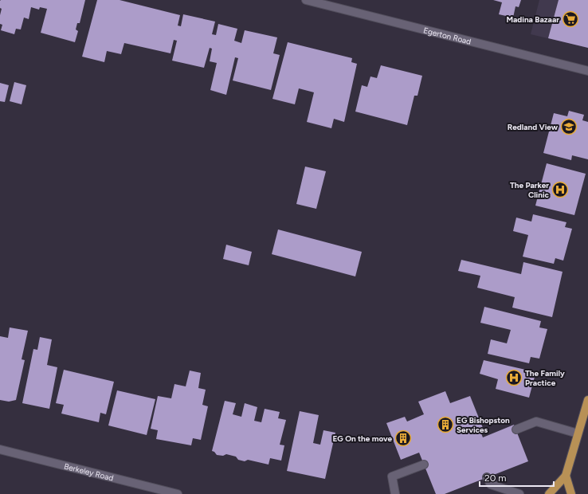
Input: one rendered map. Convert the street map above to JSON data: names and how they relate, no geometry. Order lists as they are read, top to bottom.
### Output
{
  "streets": {
    "street": ["Egerton Road", "Berkeley Road"]
  },
  "places": {
    "supermarket": ["Madina Bazaar"],
    "school or university": ["Redland View"],
    "hospital": ["The Parker Clinic", "The Family Practice"],
    "building": ["EG Bishopston Services", "EG On the move"]
  },
  "scale_bar": "20 m"
}
